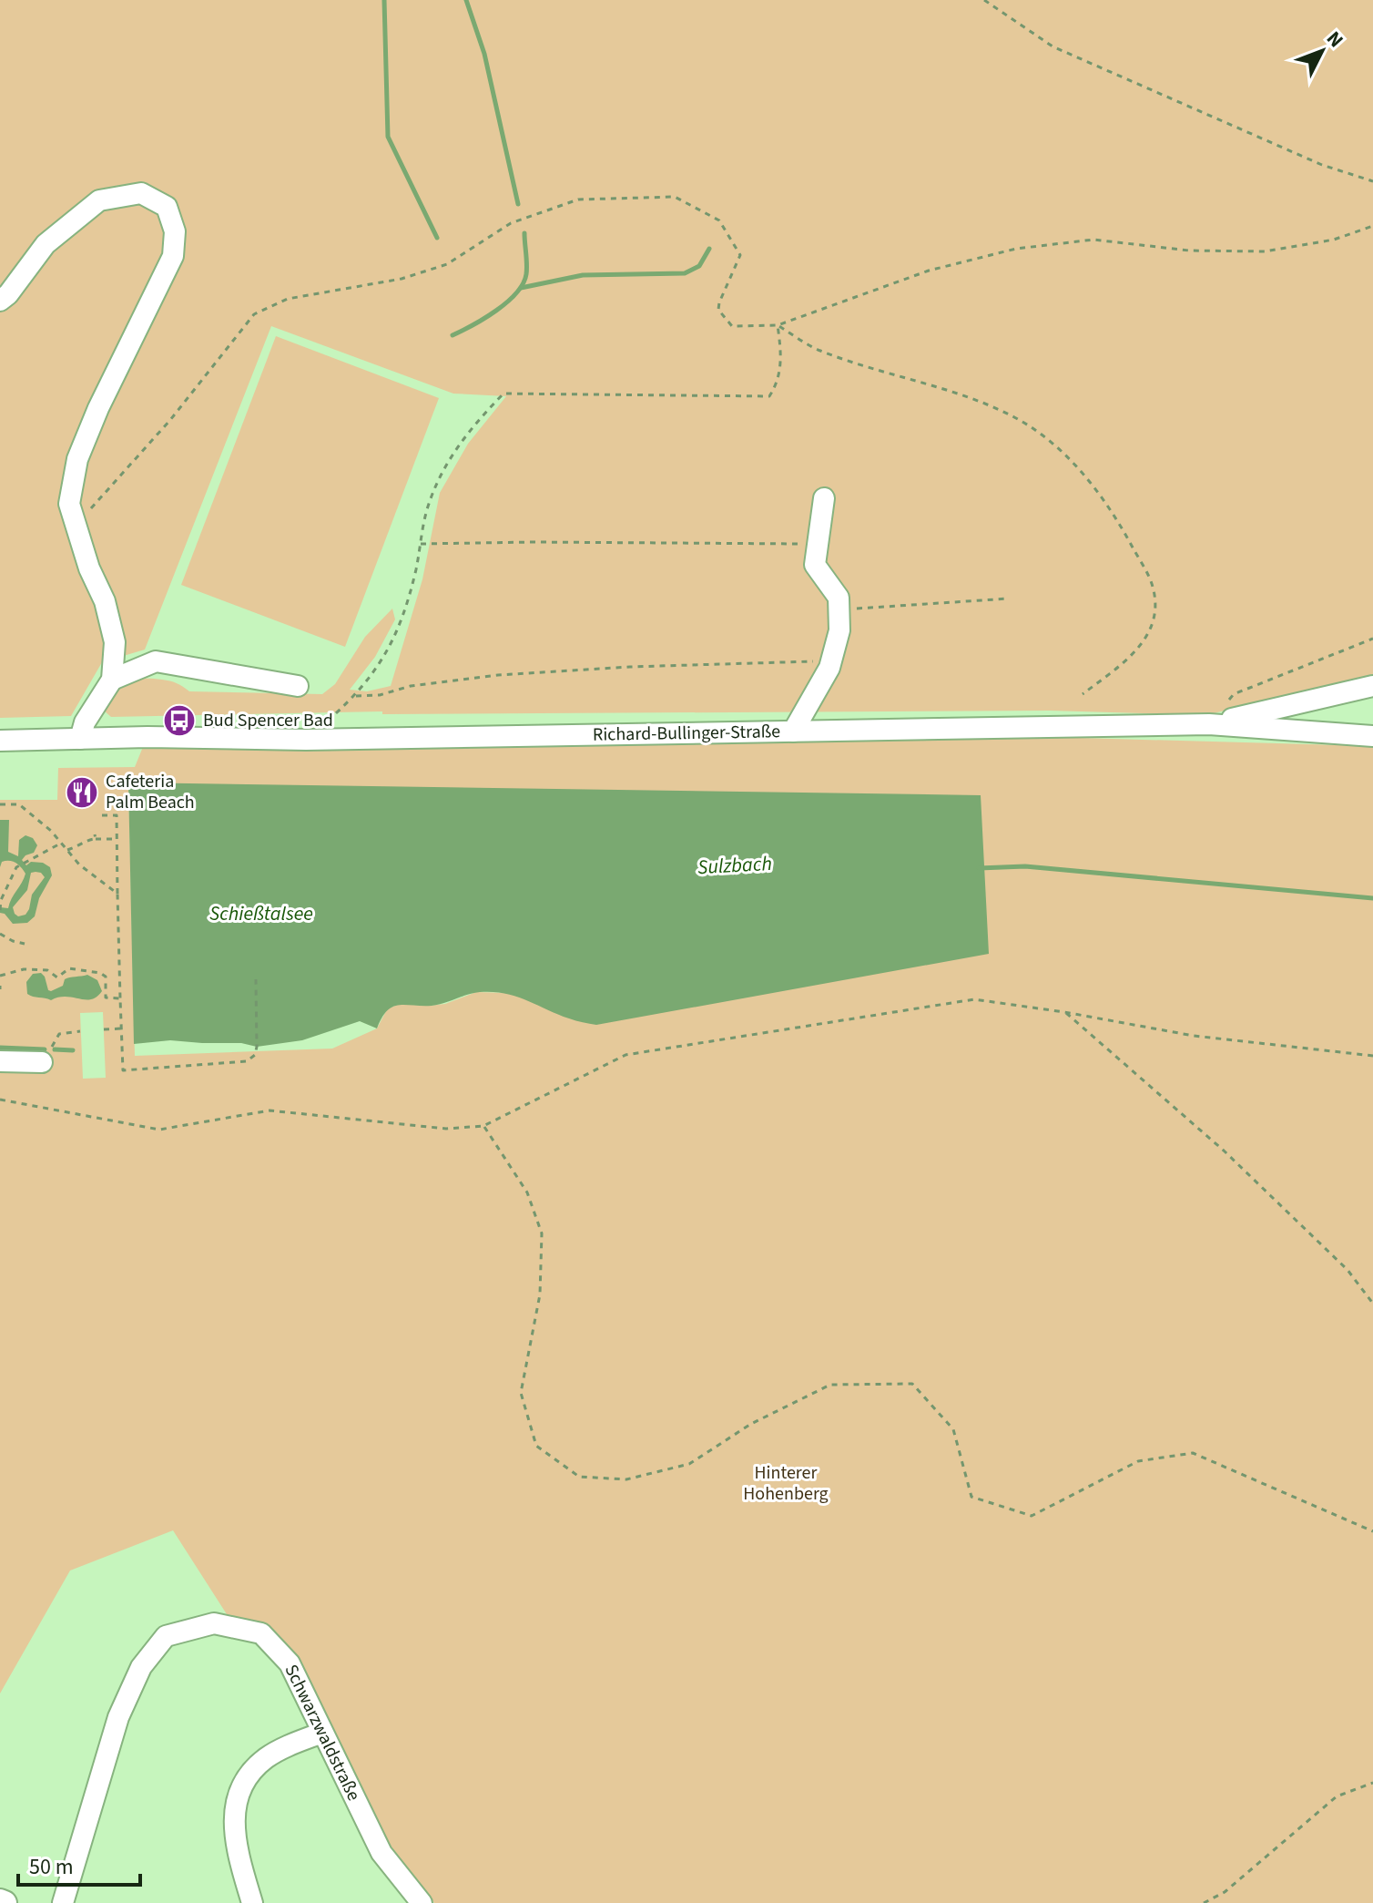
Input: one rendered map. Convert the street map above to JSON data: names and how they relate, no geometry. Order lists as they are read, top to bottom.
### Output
{
  "streets": {
    "street": ["Richard-Bullinger-Straße", "Schwarzwaldstraße"]
  },
  "water": ["Sulzbach", "Schießtalsee"],
  "parks": ["Hinterer Hohenberg"],
  "places": {
    "bus stop": ["Bud Spencer Bad"],
    "restaurant": ["Cafeteria Palm Beach"]
  },
  "scale_bar": "50 m",
  "north": "top right"
}
